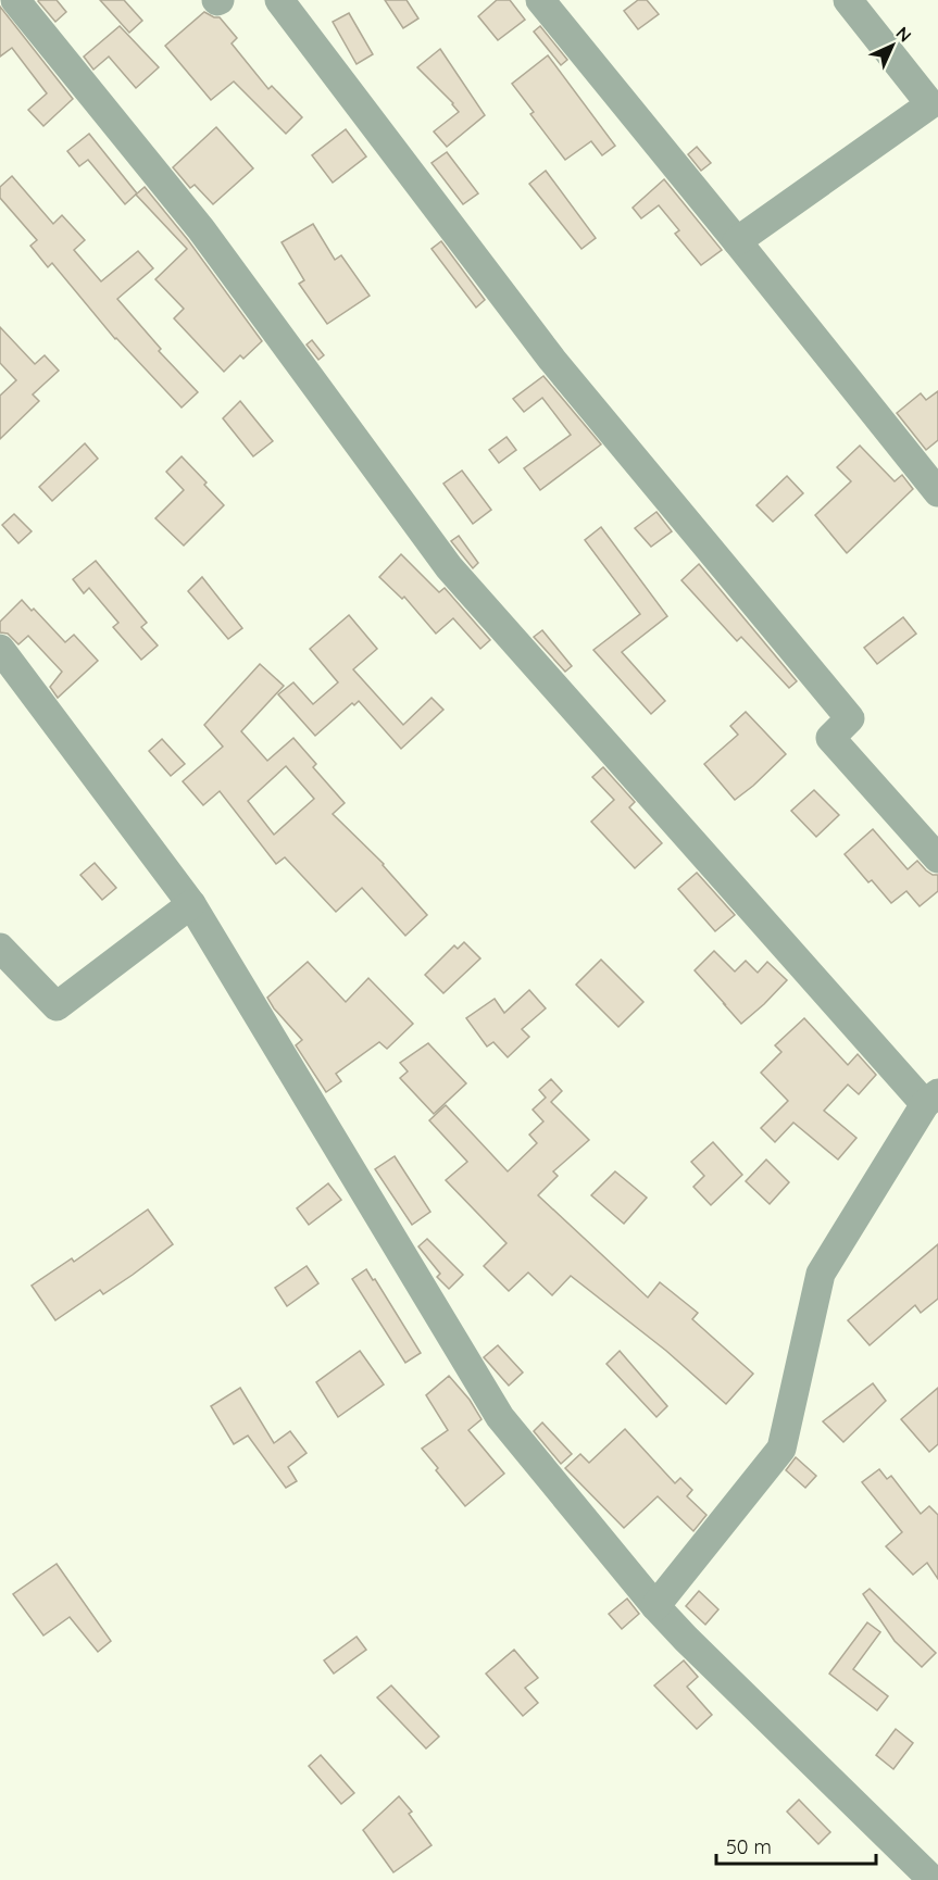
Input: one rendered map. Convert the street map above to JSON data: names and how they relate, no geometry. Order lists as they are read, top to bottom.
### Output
{
  "scale_bar": "50 m",
  "north": "top right"
}
